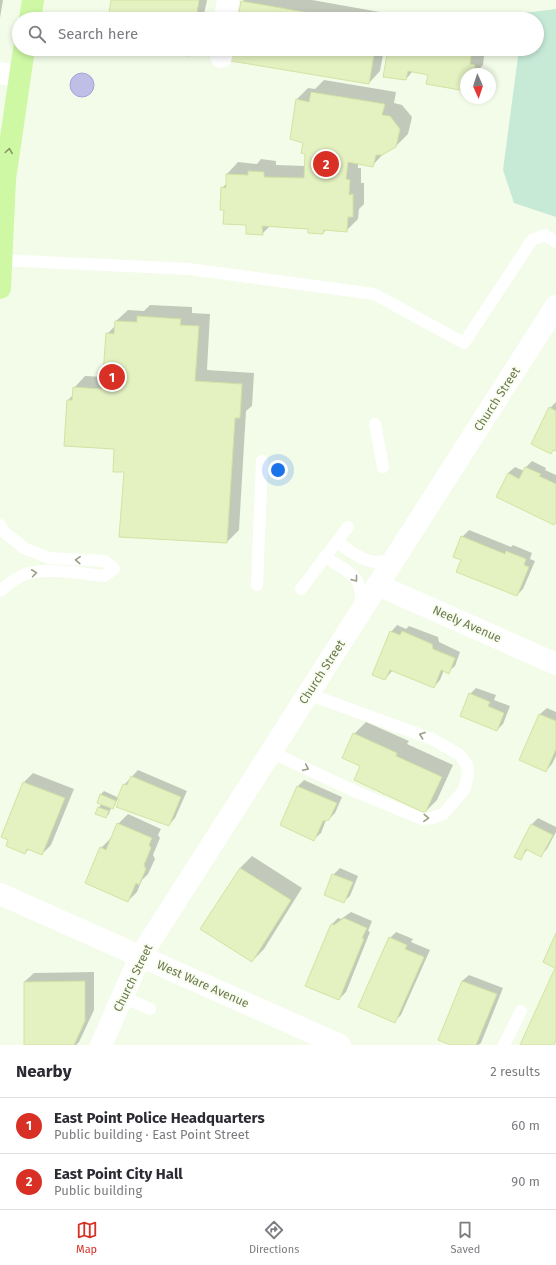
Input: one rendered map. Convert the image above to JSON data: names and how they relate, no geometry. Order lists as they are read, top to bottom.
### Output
{
  "streets": {
    "street": ["Church Street", "Neely Avenue", "West Ware Avenue"]
  },
  "crossings": [
    ["Church Street", "Neely Avenue"],
    ["Church Street", "West Ware Avenue"]
  ],
  "north": "bottom",
  "page": {
    "search": "Search here",
    "pins": ["2", "1"],
    "heading": ["Nearby", "2 results"],
    "list": [
      {
        "mark": "1",
        "name": "East Point Police Headquarters",
        "note": "Public building · East Point Street",
        "value": "60 m"
      },
      {
        "mark": "2",
        "name": "East Point City Hall",
        "note": "Public building",
        "value": "90 m"
      }
    ],
    "nav": ["Map", "Directions", "Saved"]
  }
}
